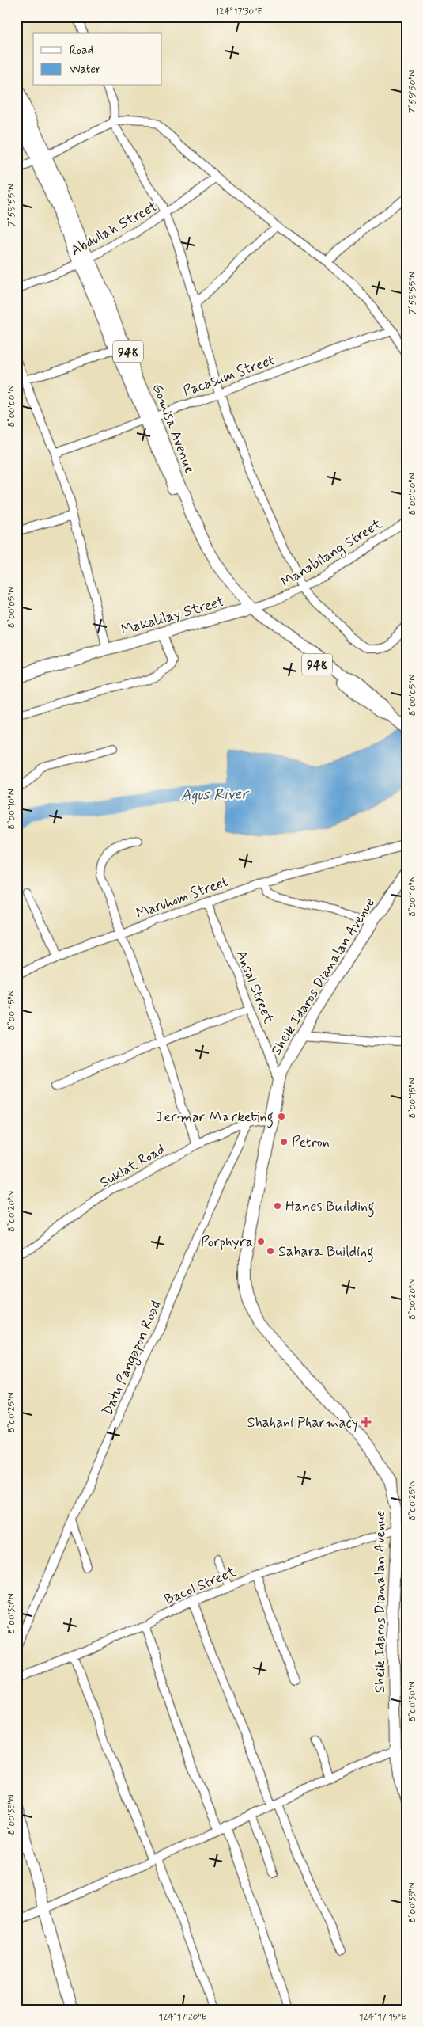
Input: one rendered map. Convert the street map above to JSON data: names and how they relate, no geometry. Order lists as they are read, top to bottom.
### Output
{
  "streets": {
    "main road": [
      "948",
      "Gomisa Avenue",
      "Makalilay Street",
      "Sheik Idaros Dianalan Avenue"
    ],
    "street": [
      "Abdullah Street",
      "Pacasum Street",
      "Manabilang Street",
      "Maruhom Street",
      "Ansal Street",
      "Suklat Road",
      "Datu Pangapon Road",
      "Bacol Street"
    ]
  },
  "crossings": [
    ["Abdullah Street", "Gomisa Avenue"],
    ["Pacasum Street", "Gomisa Avenue"],
    ["Gomisa Avenue", "Manabilang Street"],
    ["Gomisa Avenue", "Makalilay Street"],
    ["Manabilang Street", "Makalilay Street"],
    ["Maruhom Street", "Ansal Street"],
    ["Sheik Idaros Dianalan Avenue", "Ansal Street"],
    ["Sheik Idaros Dianalan Avenue", "Suklat Road"],
    ["Sheik Idaros Dianalan Avenue", "Bacol Street"],
    ["Suklat Road", "Datu Pangapon Road"]
  ],
  "water": ["Agus River"],
  "places": {
    "other": [
      "Jermar Marketing",
      "Petron",
      "Hanes Building",
      "Porphyra",
      "Sahara Building"
    ],
    "health": ["Shahani Pharmacy"]
  },
  "legend": ["Road", "Water"],
  "coordinates": [
    "124°17'30\"E",
    "7°59'50\"N",
    "7°59'55\"N",
    "8°00'00\"N",
    "8°00'05\"N",
    "8°00'10\"N",
    "8°00'15\"N",
    "8°00'20\"N",
    "8°00'25\"N",
    "8°00'30\"N",
    "8°00'35\"N",
    "124°17'20\"E",
    "124°17'15\"E"
  ]
}
